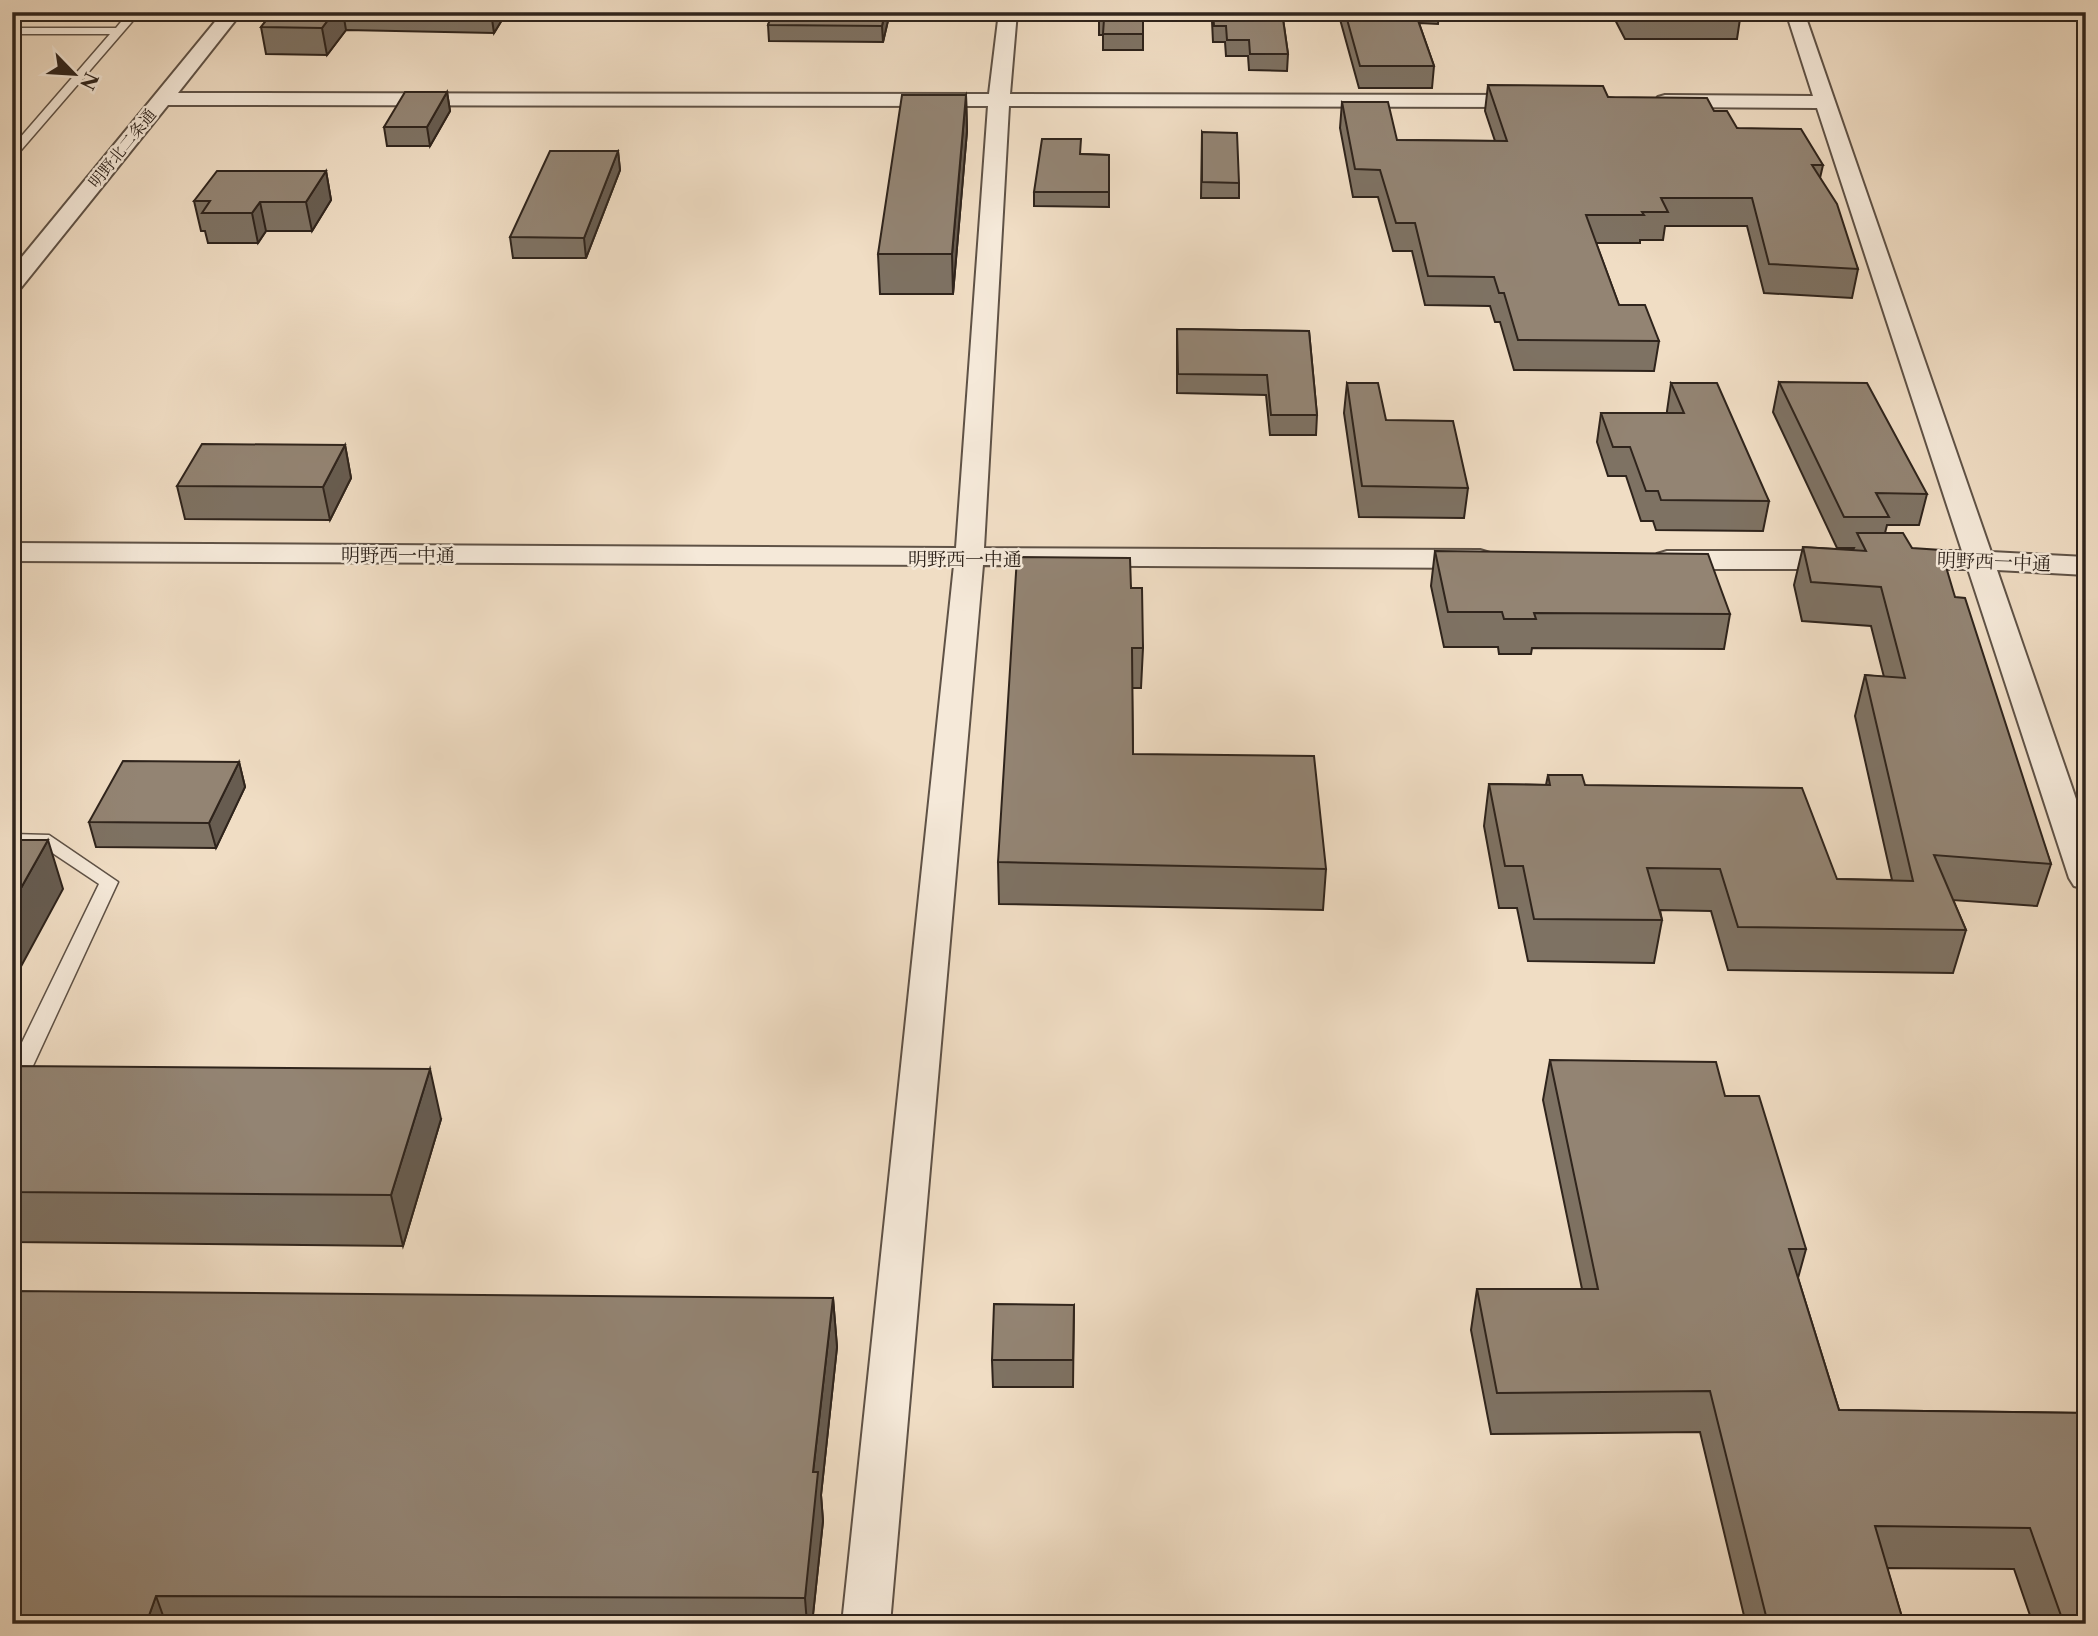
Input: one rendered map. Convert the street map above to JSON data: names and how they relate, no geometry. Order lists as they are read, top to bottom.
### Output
{
  "streets": {
    "street": ["明野北二条通", "明野西一中通"]
  },
  "north": "bottom right"
}
